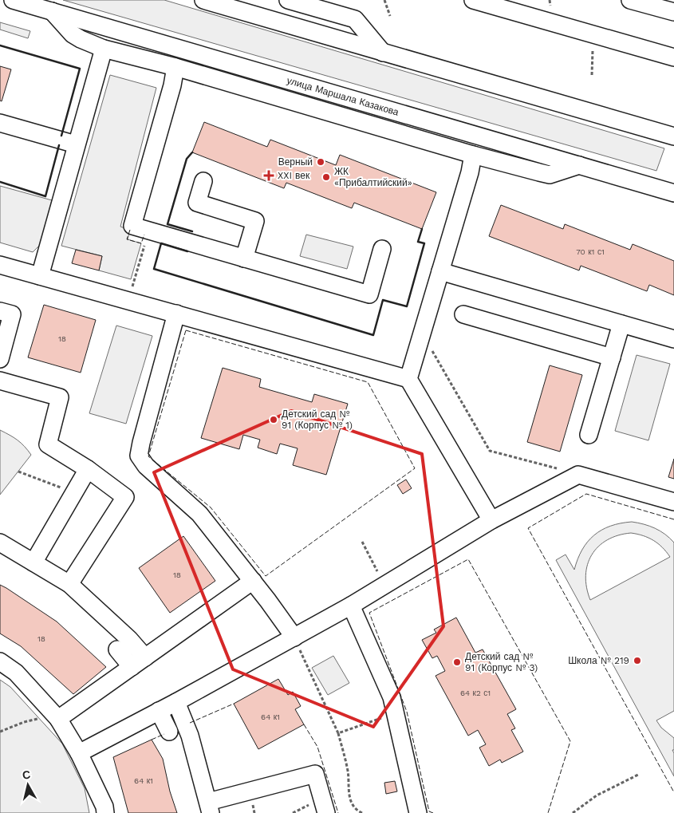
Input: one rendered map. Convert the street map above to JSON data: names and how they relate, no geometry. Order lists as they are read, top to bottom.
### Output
{
  "streets": {
    "street": ["улица Маршала Казакова"]
  },
  "places": {
    "other": [
      "Верный",
      "ЖК «Прибалтийский»",
      "Детский сад № 91 (Корпус № 1)",
      "Школа № 219",
      "Детский сад № 91 (Корпус № 3)"
    ],
    "health": ["XXI век"]
  },
  "house_numbers": [
    "70 к1 с1",
    "18",
    "18",
    "18",
    "64 к2 с1",
    "64 к1",
    "64 к1"
  ],
  "north": "top"
}
